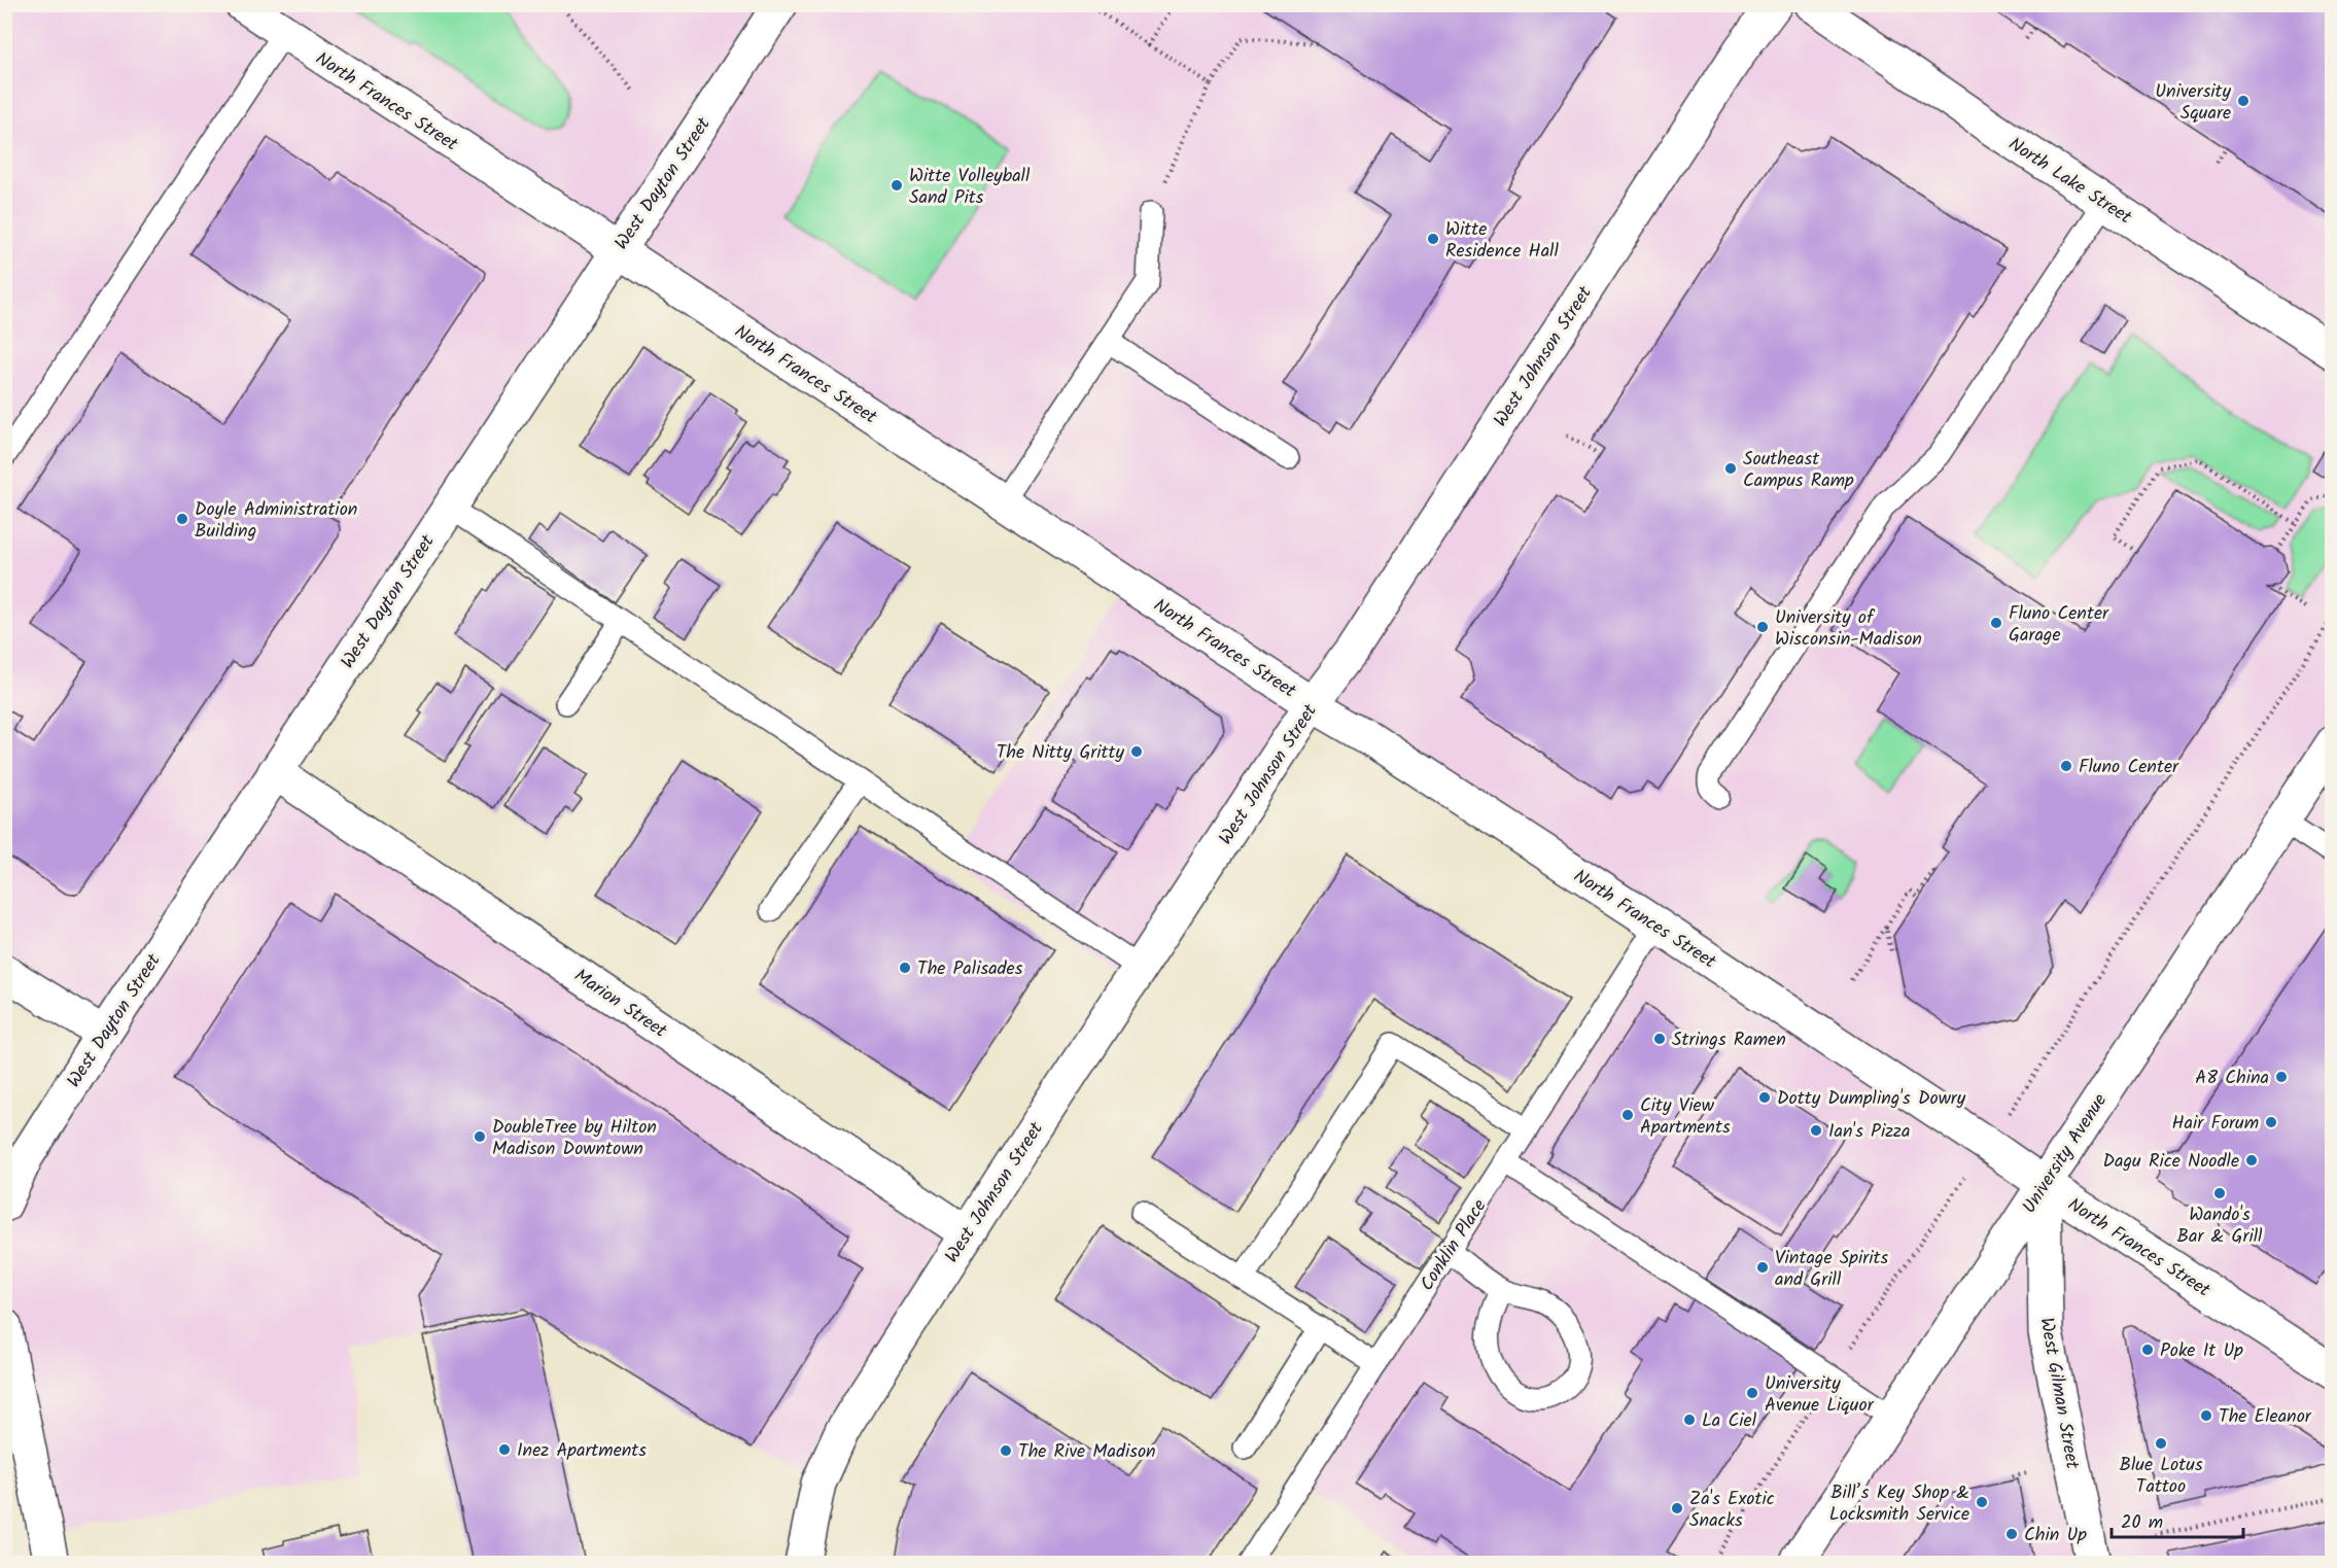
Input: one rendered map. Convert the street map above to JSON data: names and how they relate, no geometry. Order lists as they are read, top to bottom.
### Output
{
  "streets": {
    "street": [
      "North Frances Street",
      "North Lake Street",
      "West Dayton Street",
      "West Johnson Street",
      "Marion Street",
      "University Avenue",
      "West Gilman Street"
    ],
    "lane": ["Conklin Place"]
  },
  "crossings": [
    ["North Frances Street", "West Dayton Street"],
    ["North Frances Street", "West Johnson Street"],
    ["North Frances Street", "University Avenue"],
    ["North Frances Street", "Conklin Place"],
    ["North Frances Street", "West Gilman Street"],
    ["West Dayton Street", "Marion Street"],
    ["West Johnson Street", "Marion Street"],
    ["University Avenue", "West Gilman Street"]
  ],
  "places": [
    "University Square",
    "Witte Volleyball Sand Pits",
    "Witte Residence Hall",
    "Southeast Campus Ramp",
    "Doyle Administration Building",
    "Fluno Center Garage",
    "University of Wisconsin-Madison",
    "The Nitty Gritty",
    "Fluno Center",
    "The Palisades",
    "Strings Ramen",
    "A8 China",
    "Dotty Dumpling's Dowry",
    "City View Apartments",
    "Hair Forum",
    "Ian's Pizza",
    "DoubleTree by Hilton Madison Downtown",
    "Dagu Rice Noodle",
    "Wando's Bar & Grill",
    "Vintage Spirits and Grill",
    "Poke It Up",
    "University Avenue Liquor",
    "The Eleanor",
    "La Ciel",
    "Blue Lotus Tattoo",
    "Inez Apartments",
    "The Rive Madison",
    "Bill’s Key Shop & Locksmith Service",
    "Za's Exotic Snacks",
    "Chin Up"
  ],
  "scale_bar": "20 m"
}
